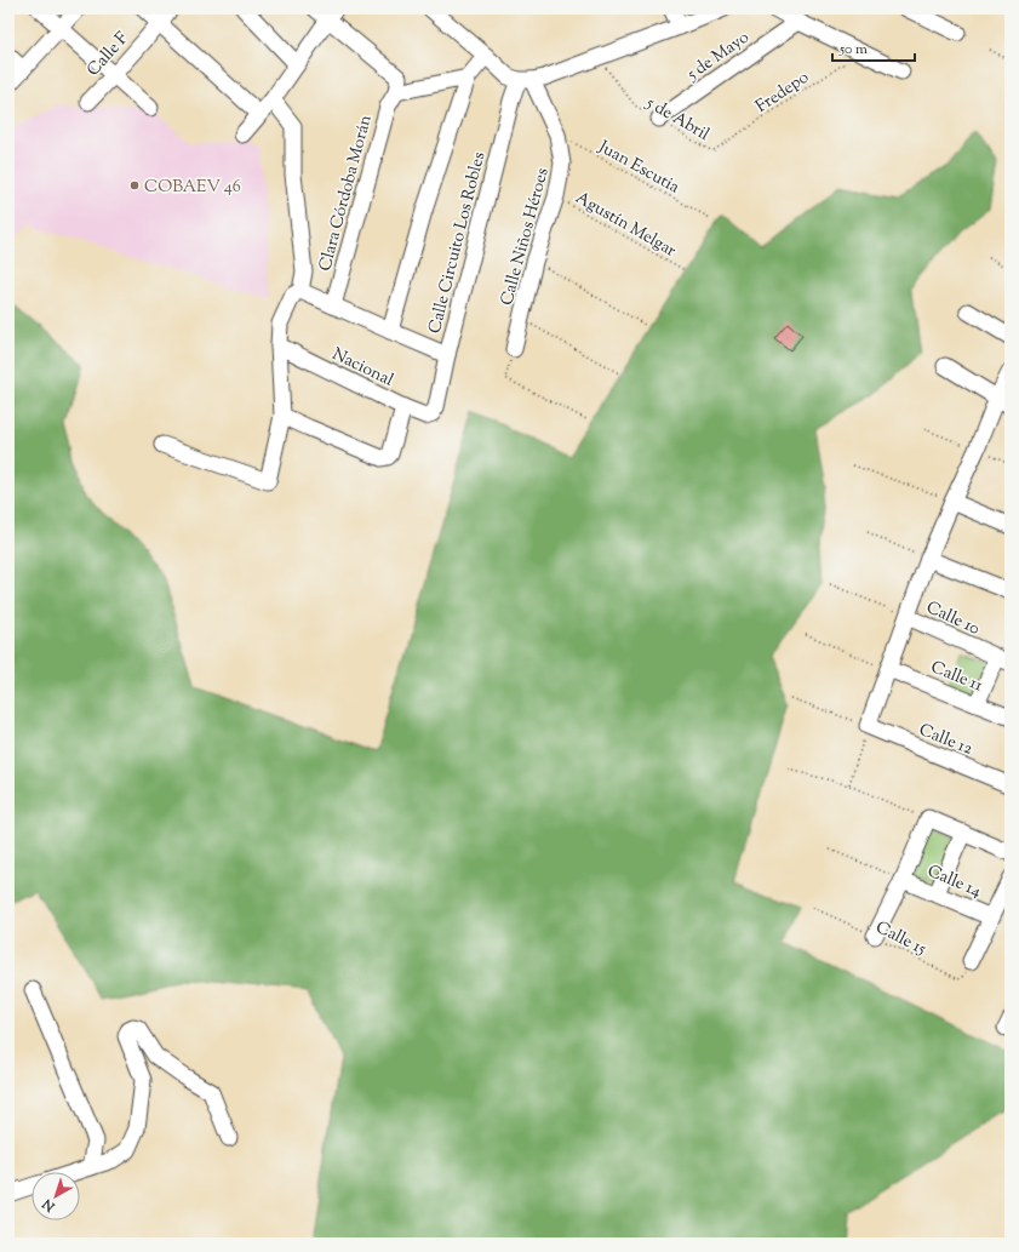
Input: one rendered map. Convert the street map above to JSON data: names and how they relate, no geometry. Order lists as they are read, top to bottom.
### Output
{
  "streets": {
    "street": [
      "Calle F",
      "5 de Mayo",
      "Clara Córdoba Morán",
      "Calle Niños Héroes",
      "Calle Circuito Los Robles",
      "Nacional",
      "Calle 10",
      "Calle 11",
      "Calle 12",
      "Calle 14"
    ],
    "path": [
      "Fredepo",
      "5 de Abril",
      "Juan Escutia",
      "Agustín Melgar",
      "Calle 15"
    ]
  },
  "crossings": [
    ["5 de Mayo", "5 de Abril"],
    ["Fredepo", "5 de Abril"],
    ["Juan Escutia", "Calle Niños Héroes"],
    ["Agustín Melgar", "Calle Niños Héroes"],
    ["Calle Niños Héroes", "Calle Circuito Los Robles"],
    ["Calle Circuito Los Robles", "Nacional"]
  ],
  "places": ["COBAEV 46"],
  "scale_bar": "50 m",
  "north": "bottom left"
}
